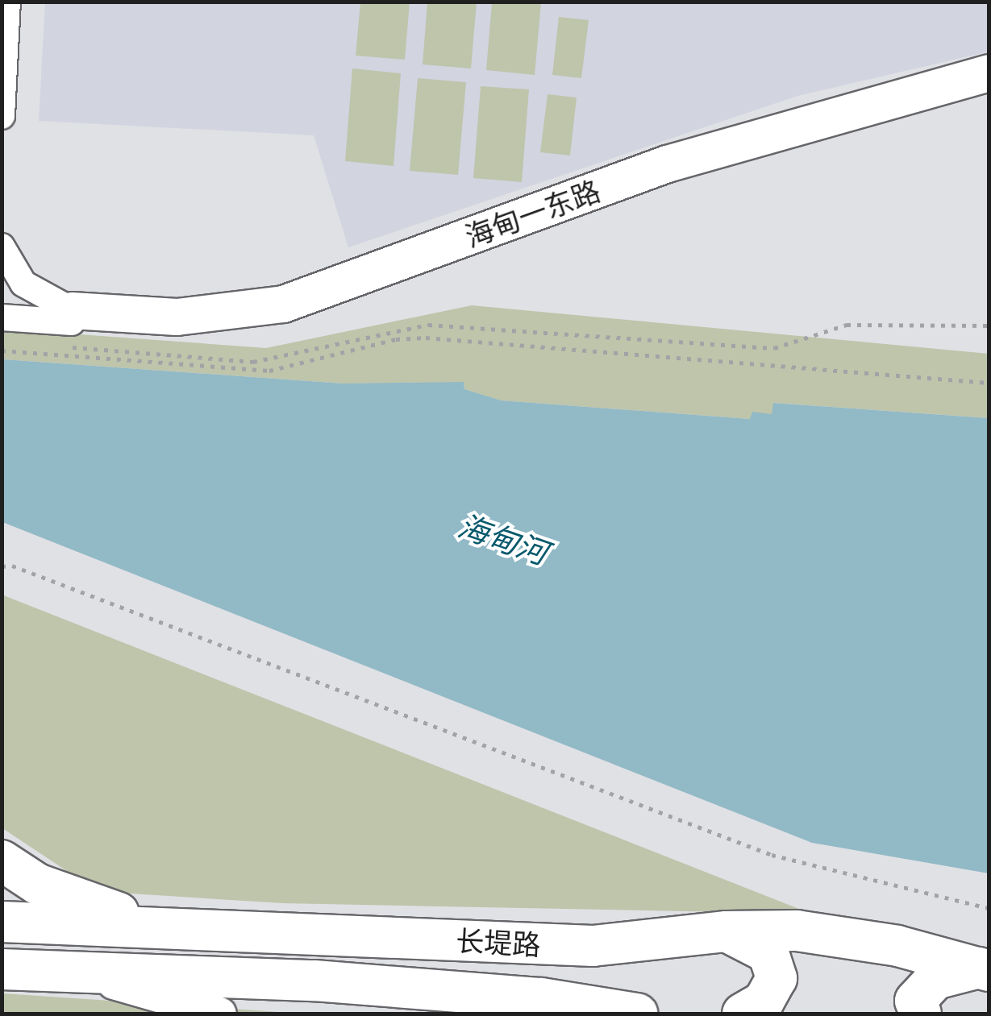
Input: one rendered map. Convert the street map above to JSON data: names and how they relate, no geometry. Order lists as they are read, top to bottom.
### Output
{
  "streets": {
    "main road": ["海甸一东路", "长堤路"]
  },
  "water": ["海甸河"]
}
